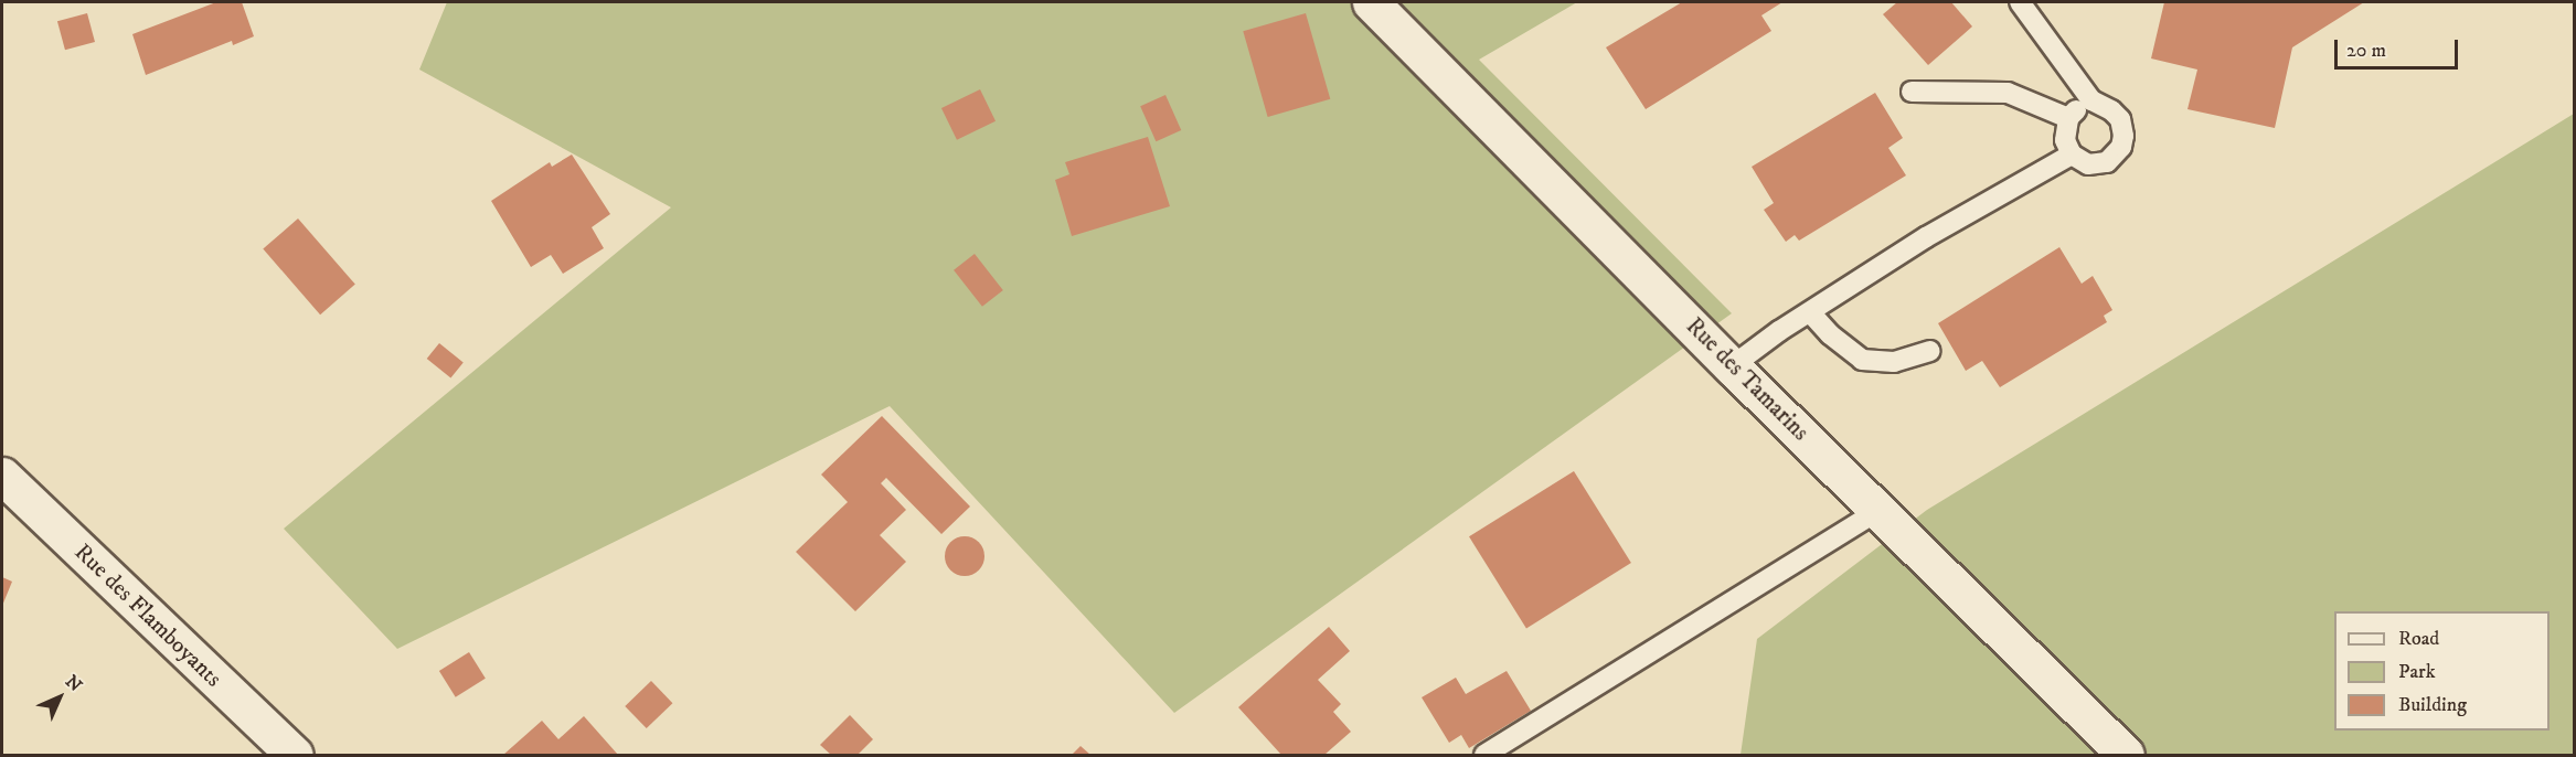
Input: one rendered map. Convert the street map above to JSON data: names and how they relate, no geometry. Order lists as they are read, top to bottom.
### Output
{
  "streets": {
    "street": ["Rue des Tamarins", "Rue des Flamboyants"]
  },
  "legend": ["Road", "Park", "Building"],
  "scale_bar": "20 m",
  "north": "top right"
}
